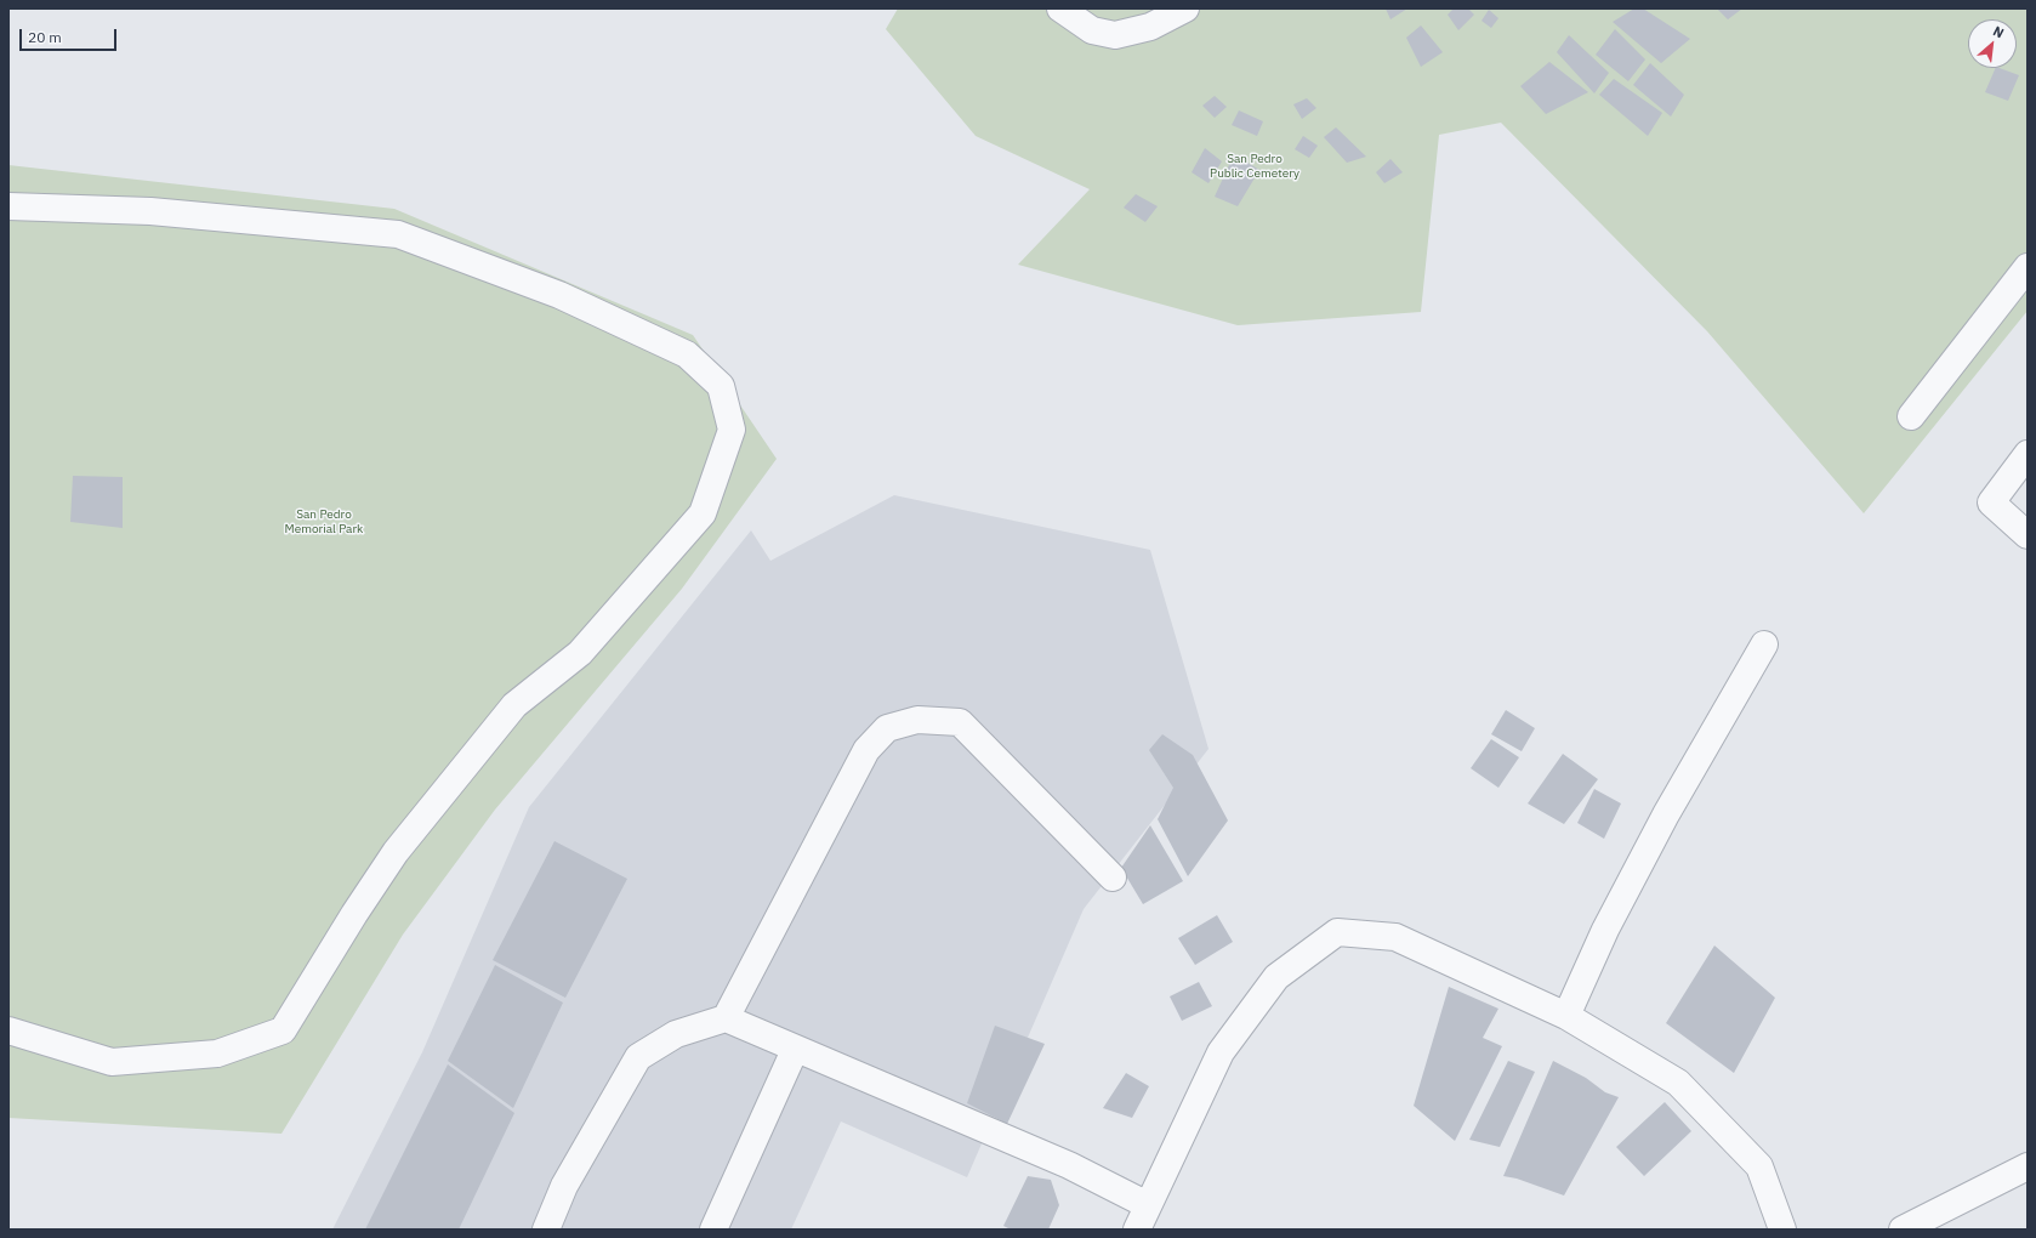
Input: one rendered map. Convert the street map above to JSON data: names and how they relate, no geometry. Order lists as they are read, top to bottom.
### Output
{
  "parks": ["San Pedro Public Cemetery", "San Pedro Memorial Park"],
  "scale_bar": "20 m",
  "north": "top right"
}
